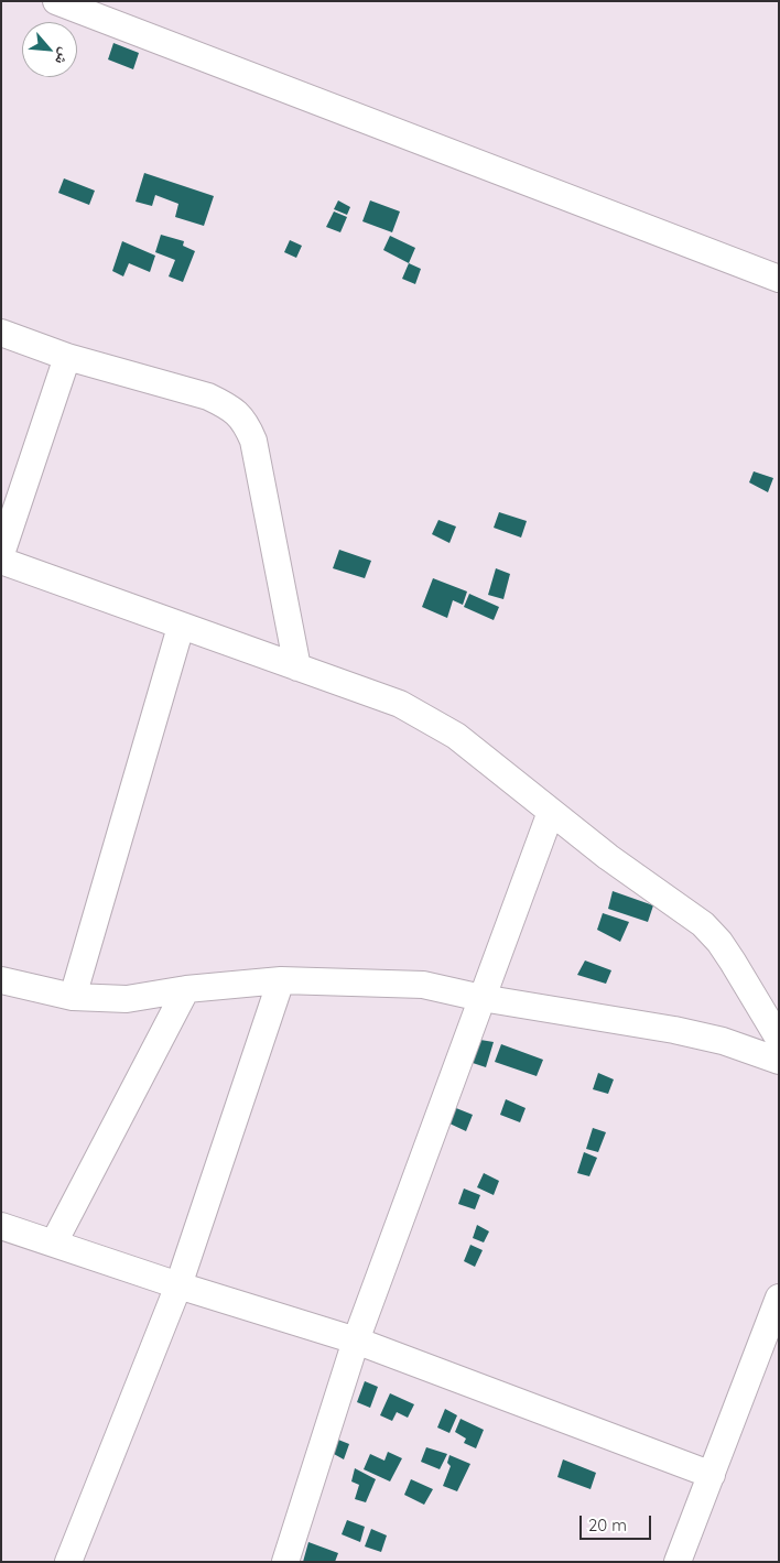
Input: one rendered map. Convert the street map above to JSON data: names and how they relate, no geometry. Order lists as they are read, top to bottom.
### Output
{
  "scale_bar": "20 m",
  "north": "bottom right"
}
